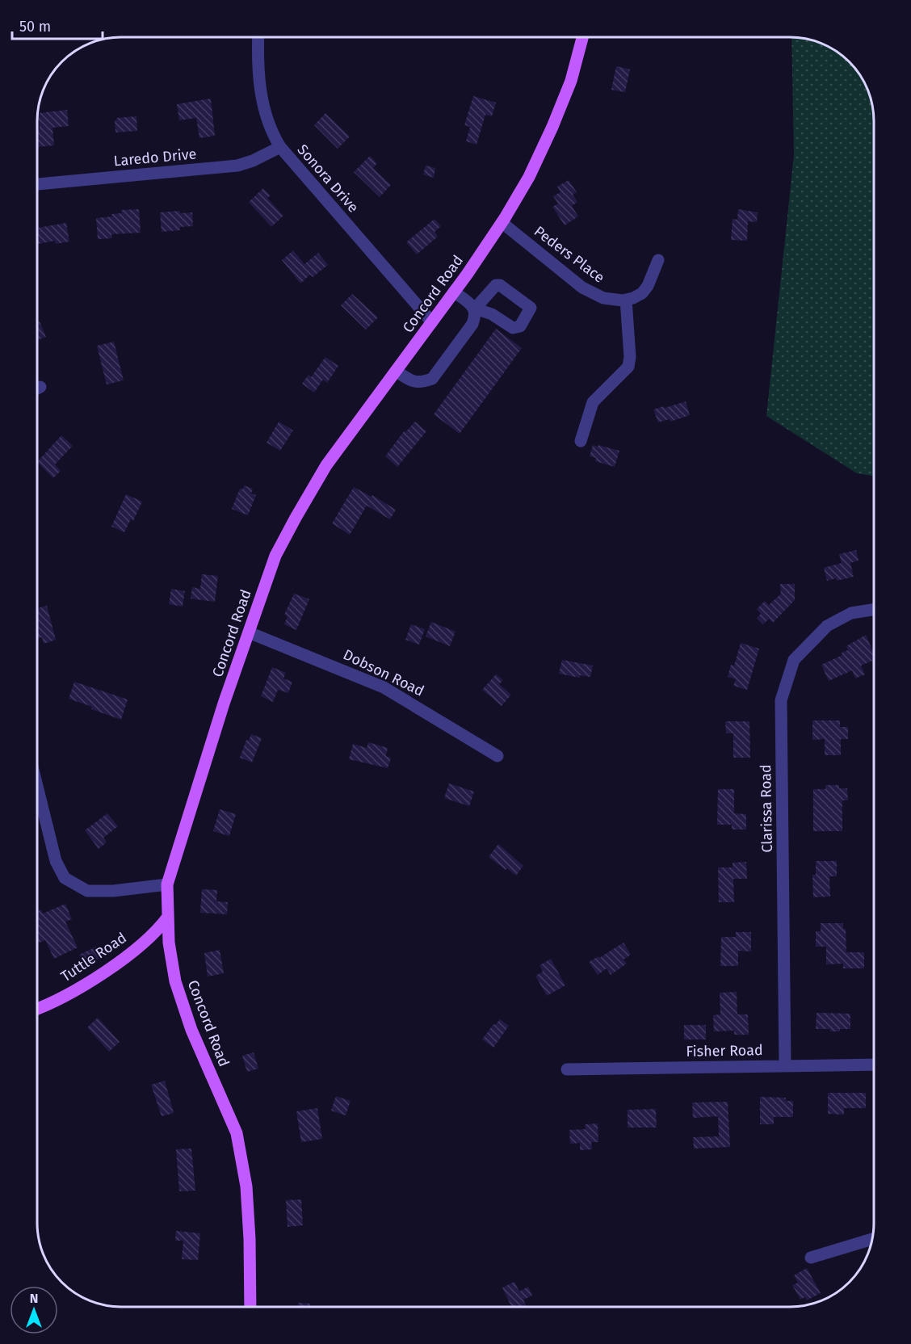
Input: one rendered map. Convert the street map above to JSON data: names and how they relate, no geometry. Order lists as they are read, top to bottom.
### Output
{
  "streets": {
    "main road": ["Concord Road", "Tuttle Road"],
    "street": [
      "Laredo Drive",
      "Sonora Drive",
      "Peders Place",
      "Dobson Road",
      "Clarissa Road",
      "Fisher Road"
    ]
  },
  "crossings": [
    ["Laredo Drive", "Sonora Drive"],
    ["Sonora Drive", "Concord Road"],
    ["Peders Place", "Concord Road"],
    ["Concord Road", "Dobson Road"],
    ["Concord Road", "Tuttle Road"],
    ["Clarissa Road", "Fisher Road"]
  ],
  "scale_bar": "50 m",
  "north": "top"
}
